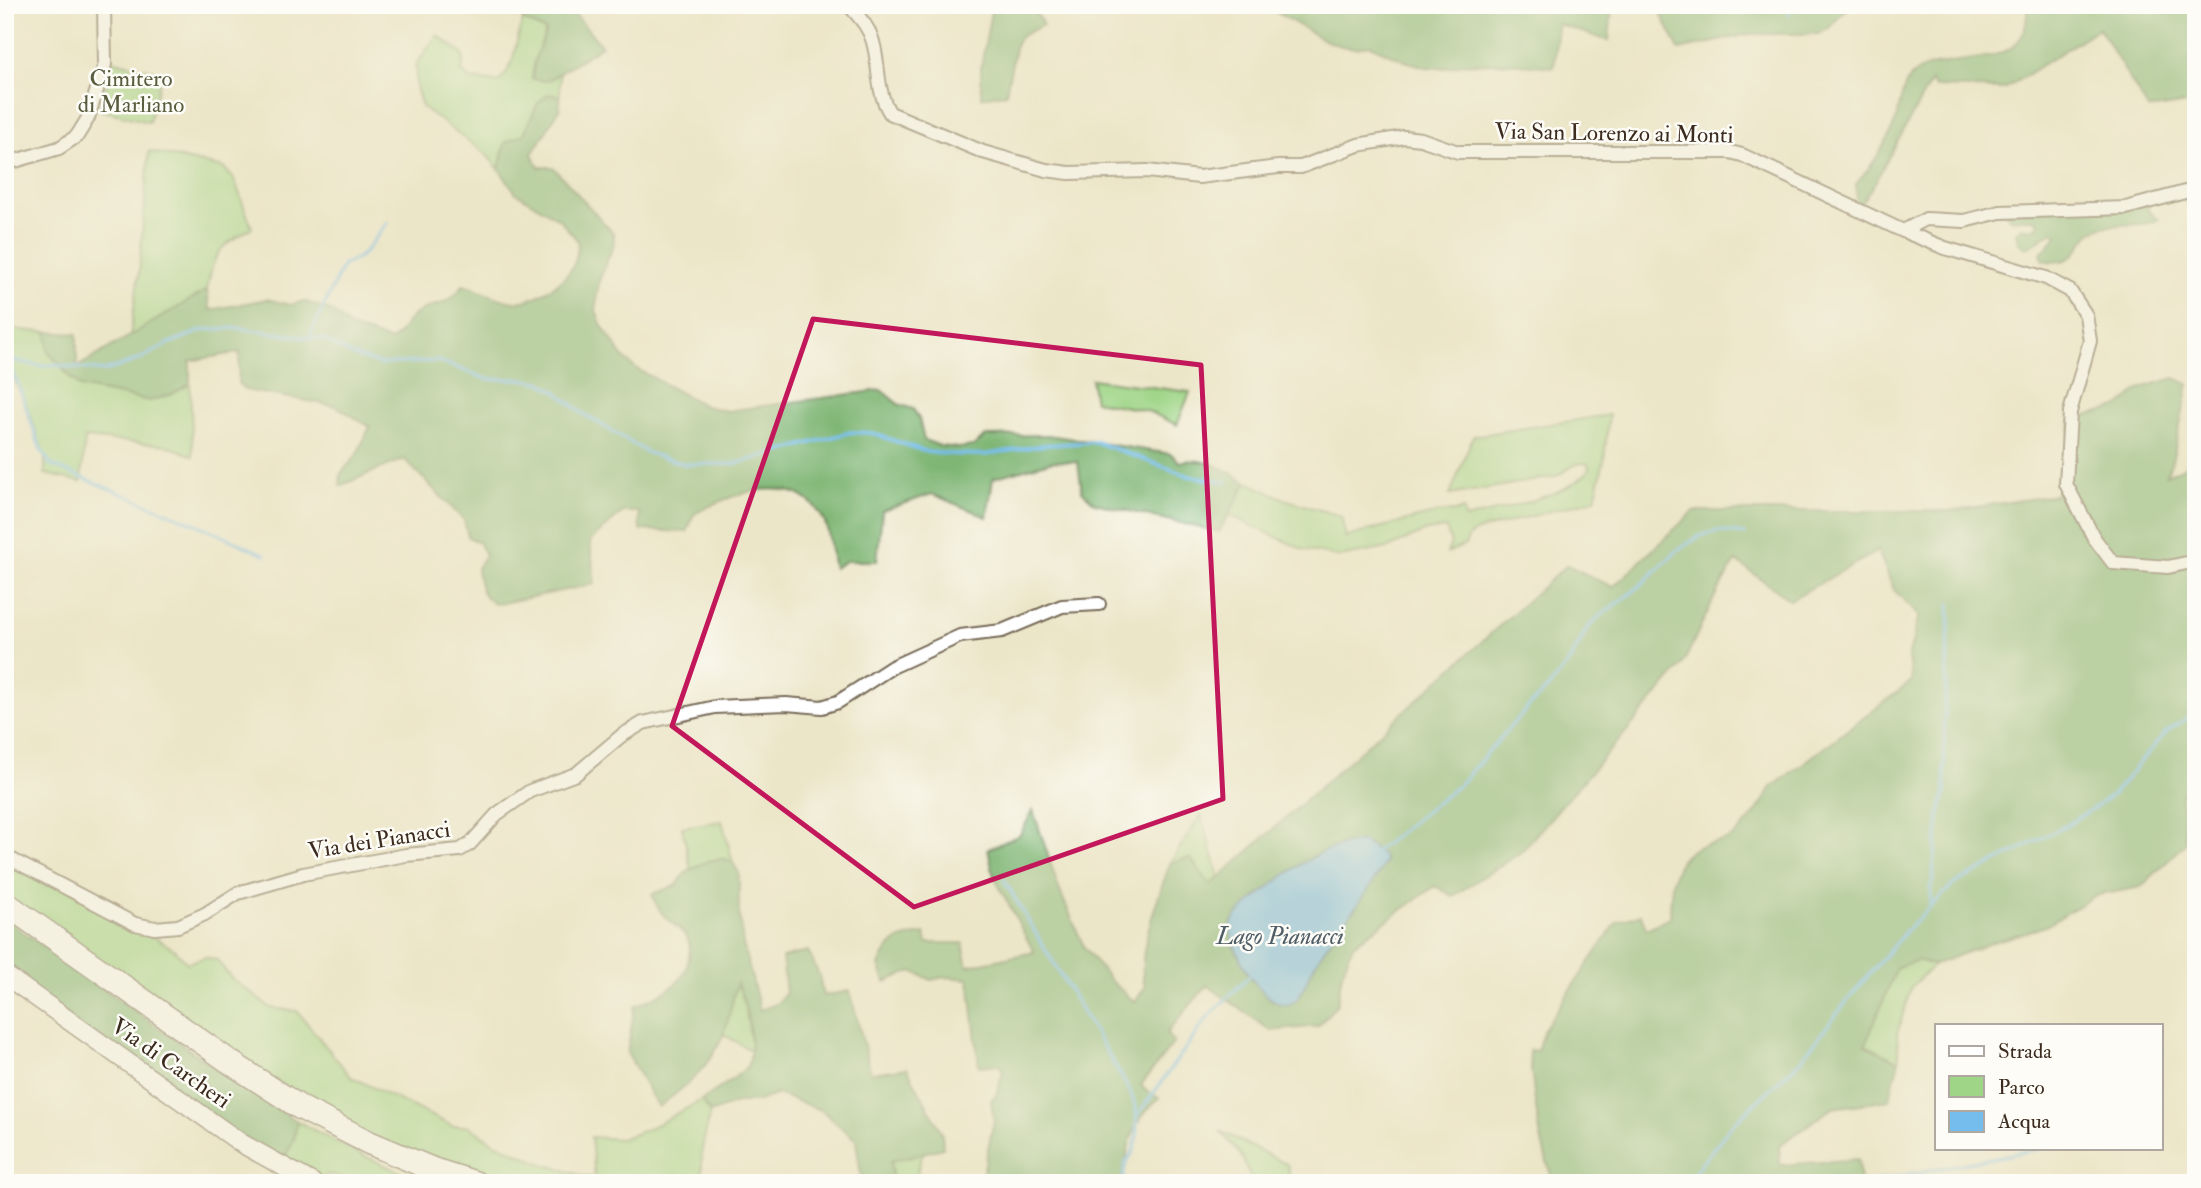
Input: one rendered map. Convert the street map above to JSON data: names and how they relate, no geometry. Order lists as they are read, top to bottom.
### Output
{
  "streets": {
    "street": ["Via San Lorenzo ai Monti", "Via dei Pianacci", "Via di Carcheri"]
  },
  "water": ["Lago Pianacci"],
  "parks": ["Cimitero di Marliano"],
  "legend": ["Strada", "Parco", "Acqua"]
}
